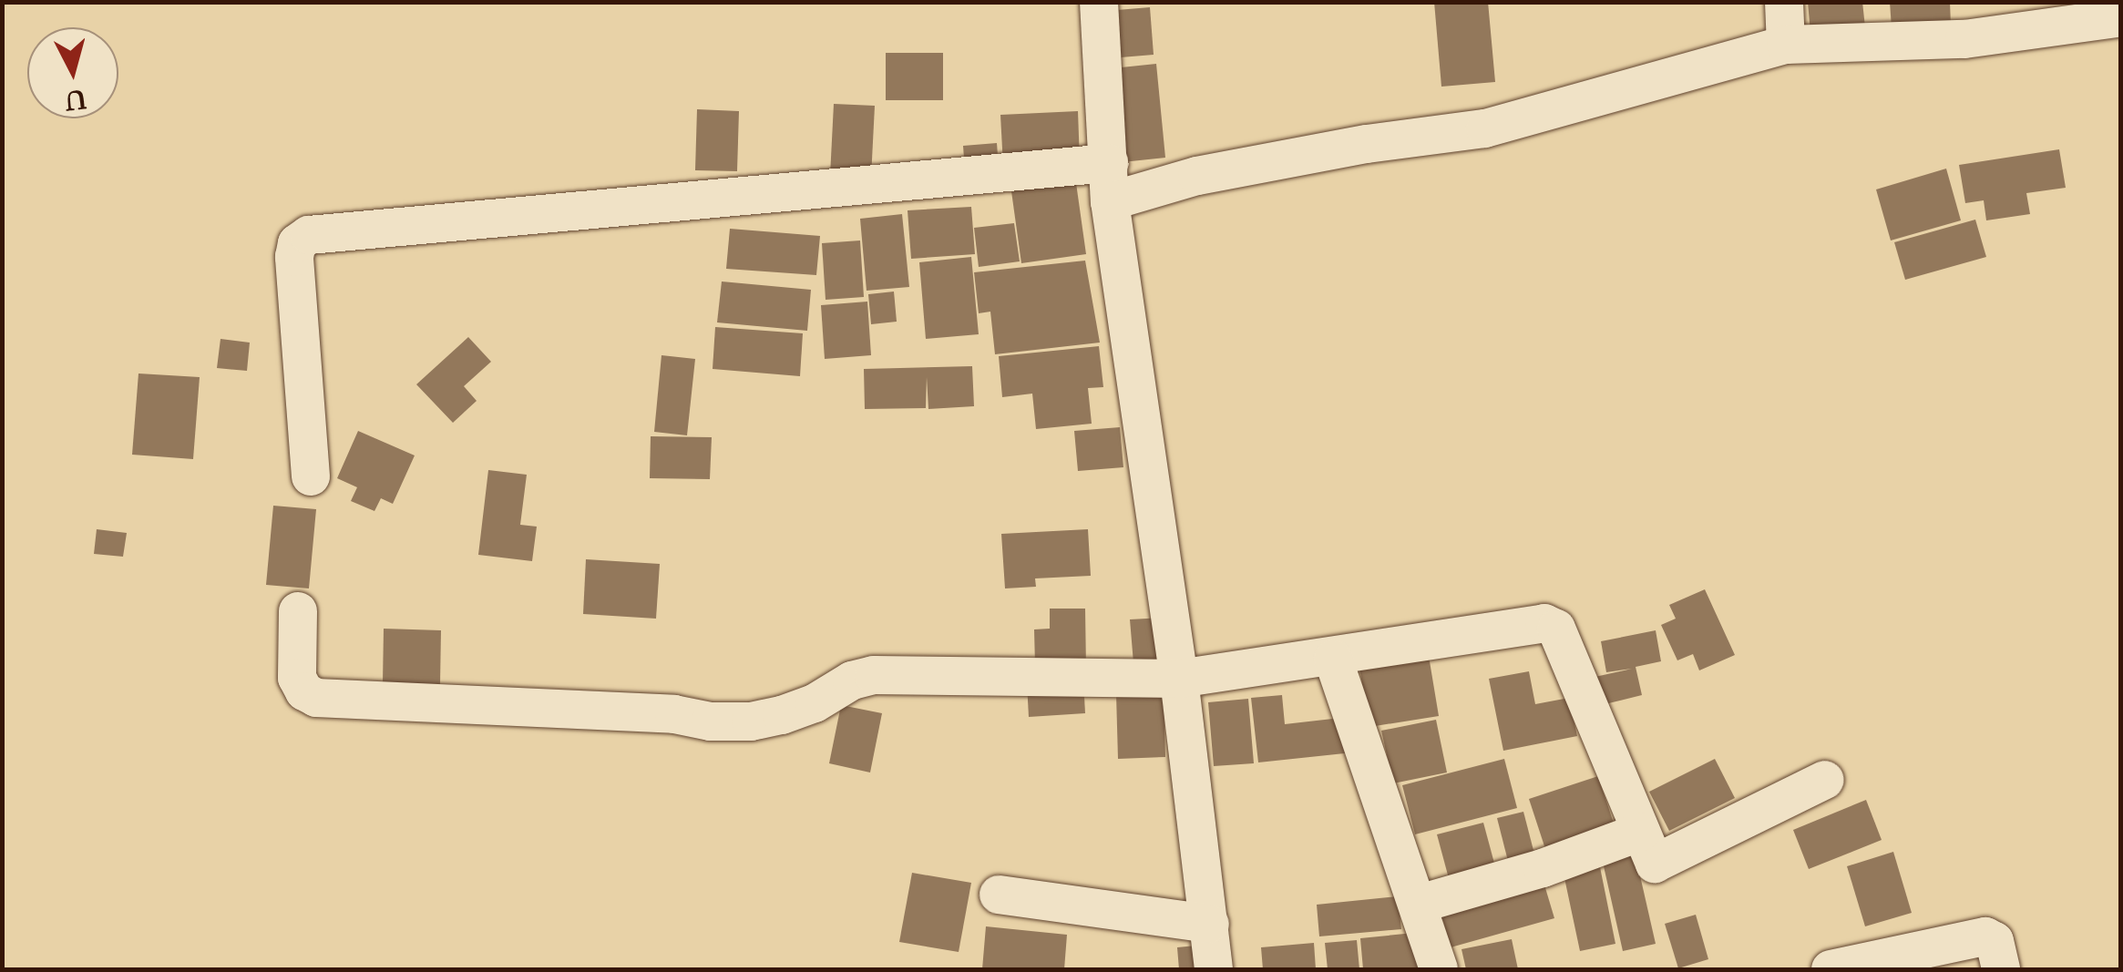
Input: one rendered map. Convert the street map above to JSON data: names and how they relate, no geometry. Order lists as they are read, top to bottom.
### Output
{
  "north": "bottom"
}
